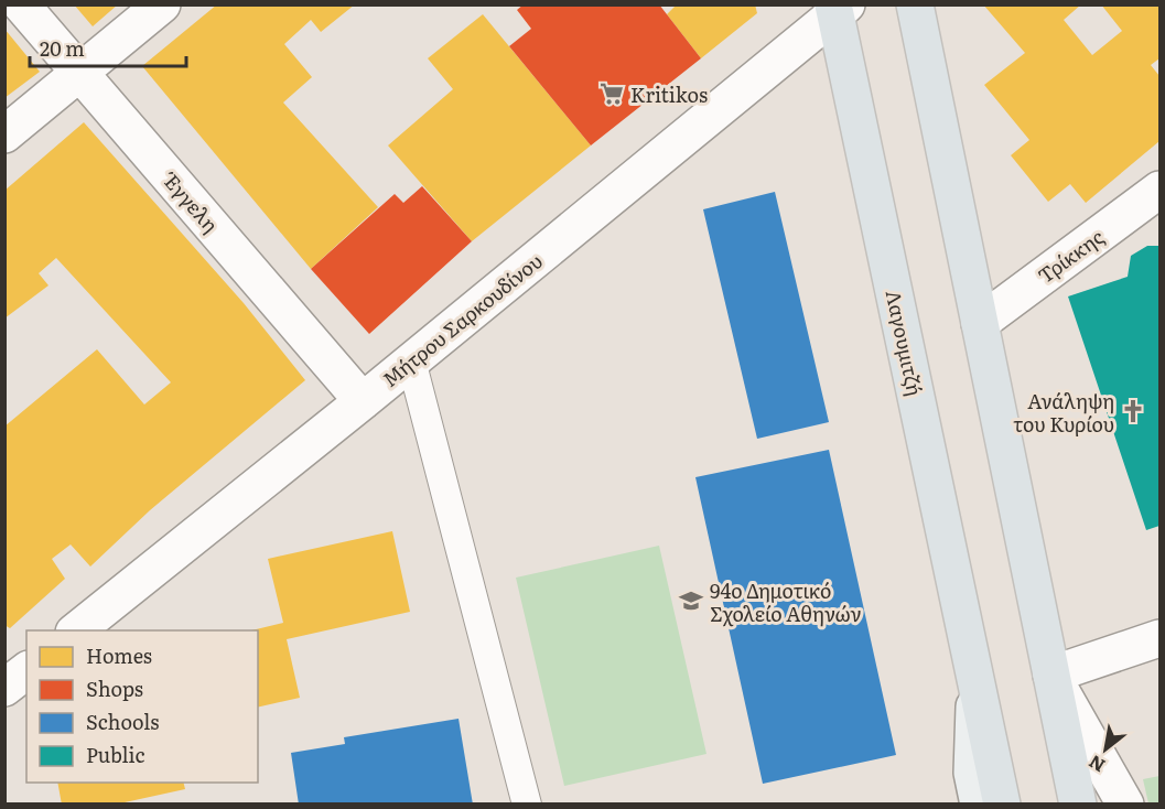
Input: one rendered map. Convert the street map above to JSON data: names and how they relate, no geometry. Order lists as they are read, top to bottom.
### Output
{
  "streets": {
    "main road": ["Λαγουμιτζή"],
    "street": ["Έγγελη", "Τρίκκης", "Μήτρου Σαρκουδίνου"]
  },
  "crossings": [
    ["Έγγελη", "Μήτρου Σαρκουδίνου"],
    ["Μήτρου Σαρκουδίνου", "Λαγουμιτζή"]
  ],
  "places": {
    "supermarket": ["Kritikos"],
    "church": ["Ανάληψη του Κυρίου"],
    "school or university": ["94ο Δημοτικό Σχολείο Αθηνών"]
  },
  "legend": [
    "Homes",
    "Shops",
    "Schools",
    "Public"
  ],
  "scale_bar": "20 m",
  "north": "bottom left"
}
